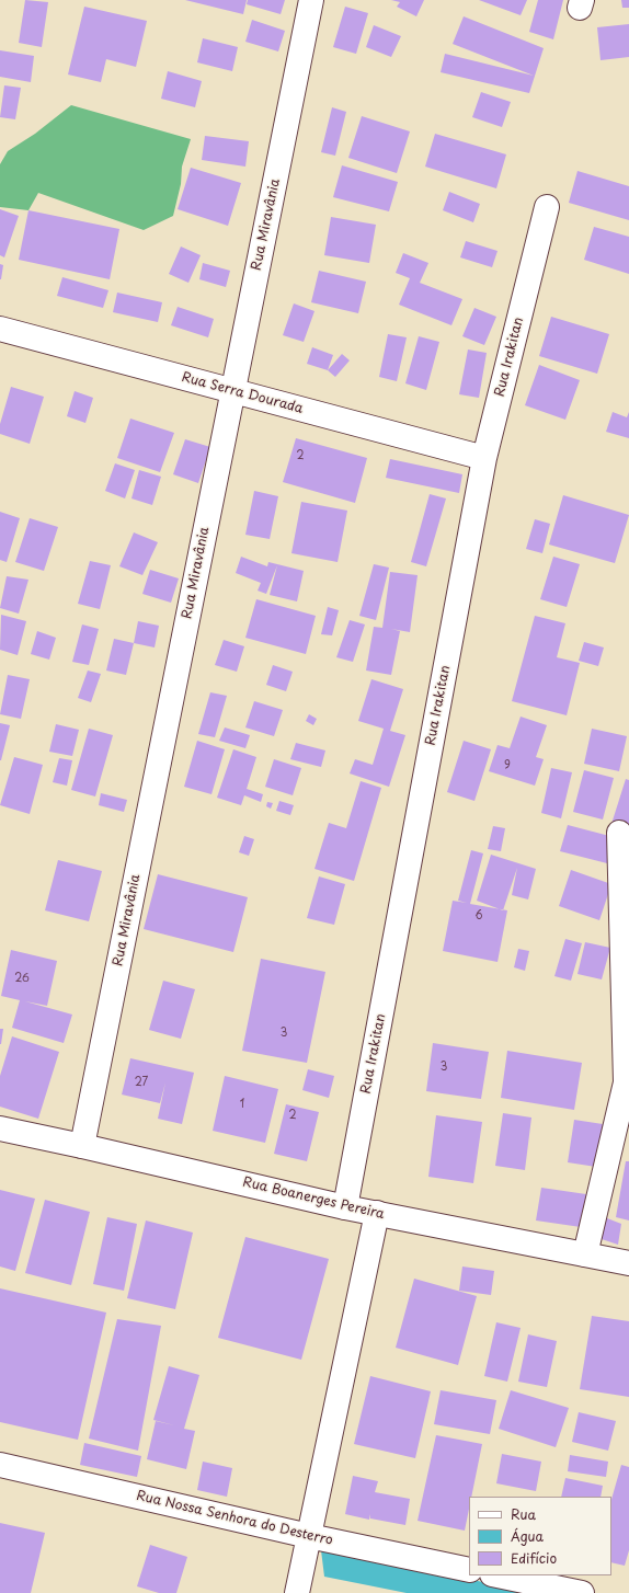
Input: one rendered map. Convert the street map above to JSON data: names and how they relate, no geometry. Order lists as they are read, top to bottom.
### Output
{
  "streets": {
    "street": [
      "Rua Miravânia",
      "Rua Irakitan",
      "Rua Serra Dourada",
      "Rua Boanerges Pereira",
      "Rua Nossa Senhora do Desterro"
    ]
  },
  "crossings": [
    ["Rua Miravânia", "Rua Serra Dourada"],
    ["Rua Miravânia", "Rua Boanerges Pereira"],
    ["Rua Irakitan", "Rua Serra Dourada"],
    ["Rua Irakitan", "Rua Boanerges Pereira"]
  ],
  "house_numbers": [
    "2",
    "9",
    "6",
    "26",
    "3",
    "3",
    "27",
    "1",
    "2"
  ],
  "legend": ["Rua", "Água", "Edifício"]
}
